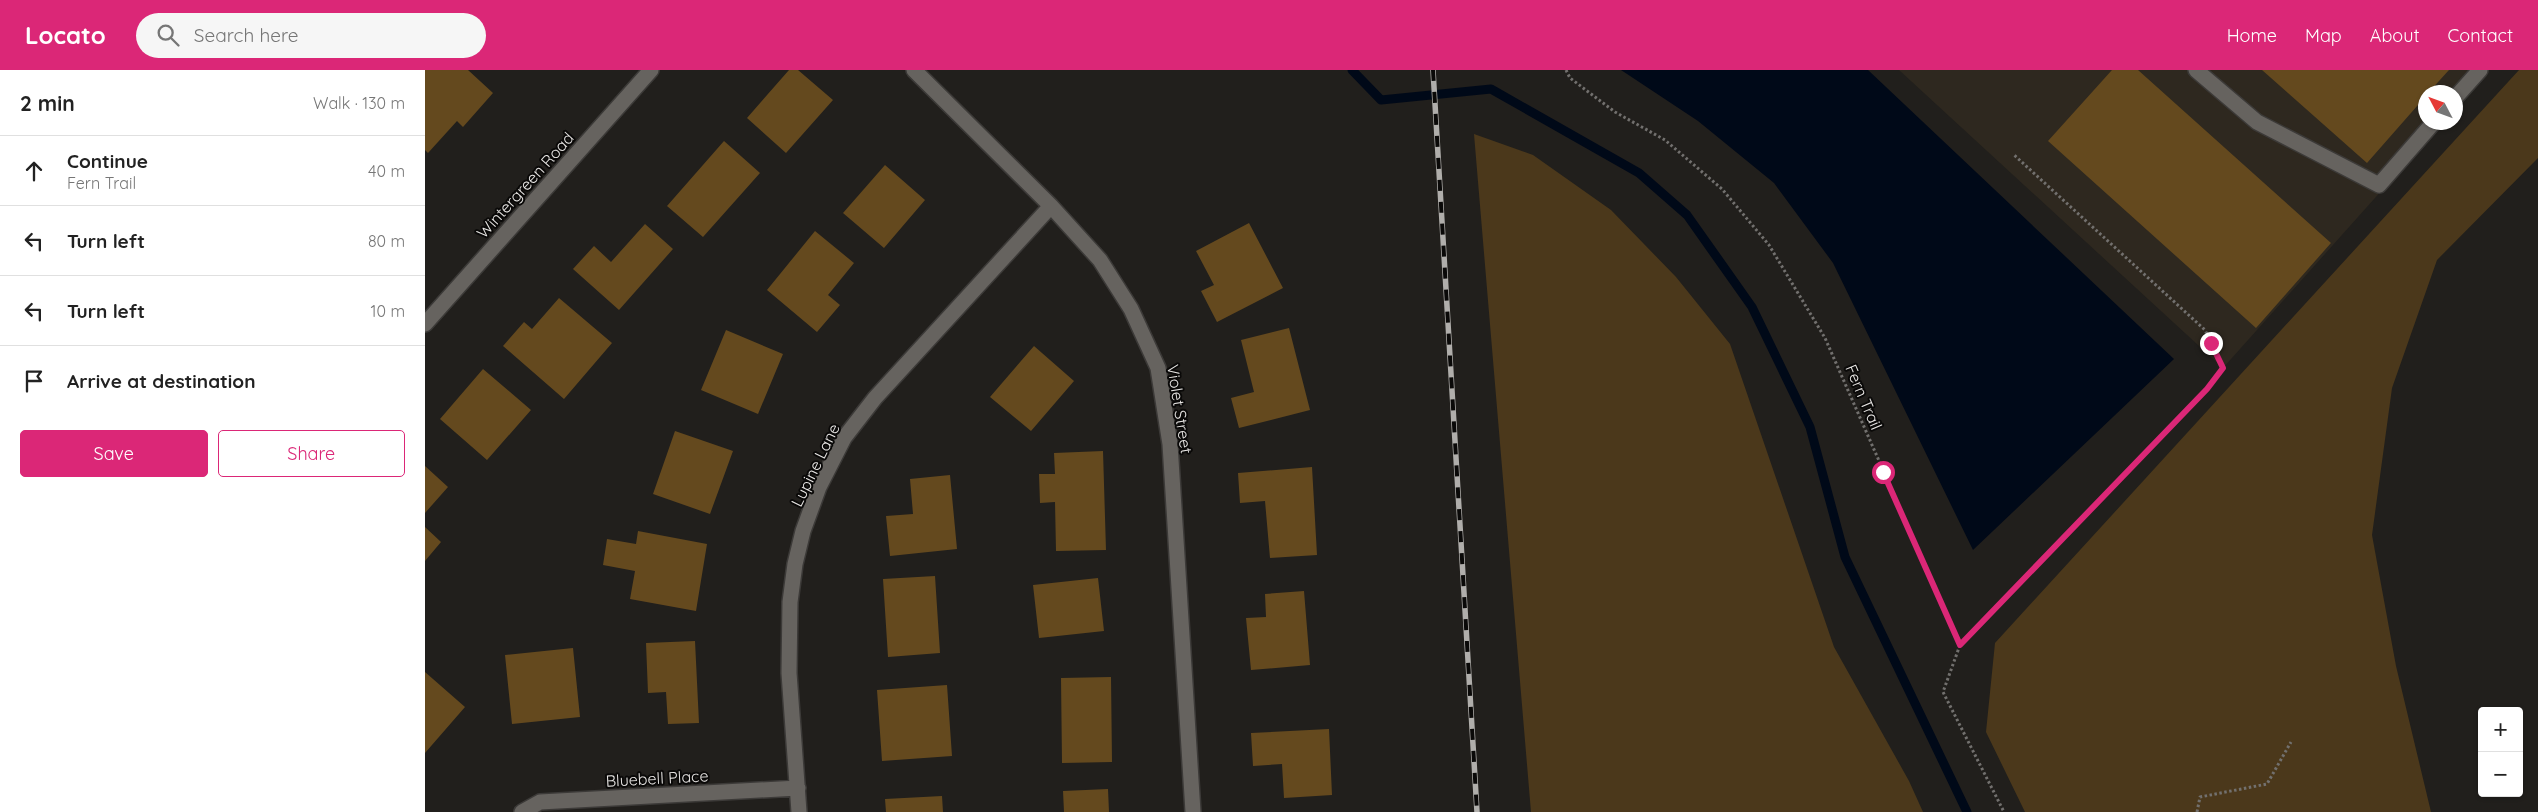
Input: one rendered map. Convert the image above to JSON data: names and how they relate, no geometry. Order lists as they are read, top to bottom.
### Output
{
  "streets": {
    "street": [
      "Wintergreen Road",
      "Violet Street",
      "Lupine Lane",
      "Bluebell Place"
    ],
    "path": ["Fern Trail"]
  },
  "crossings": [
    ["Violet Street", "Lupine Lane"],
    ["Lupine Lane", "Bluebell Place"]
  ],
  "north": "top left",
  "page": {
    "header": "Locato",
    "search": "Search here",
    "nav": [
      "Home",
      "Map",
      "About",
      "Contact"
    ],
    "heading": ["2 min", "Walk · 130 m"],
    "list": [
      ["Continue", "Fern Trail", "40 m"],
      ["Turn left", "80 m"],
      ["Turn left", "10 m"],
      "Arrive at destination"
    ],
    "buttons": ["Save", "Share"],
    "map_buttons": ["+", "−"]
  }
}
